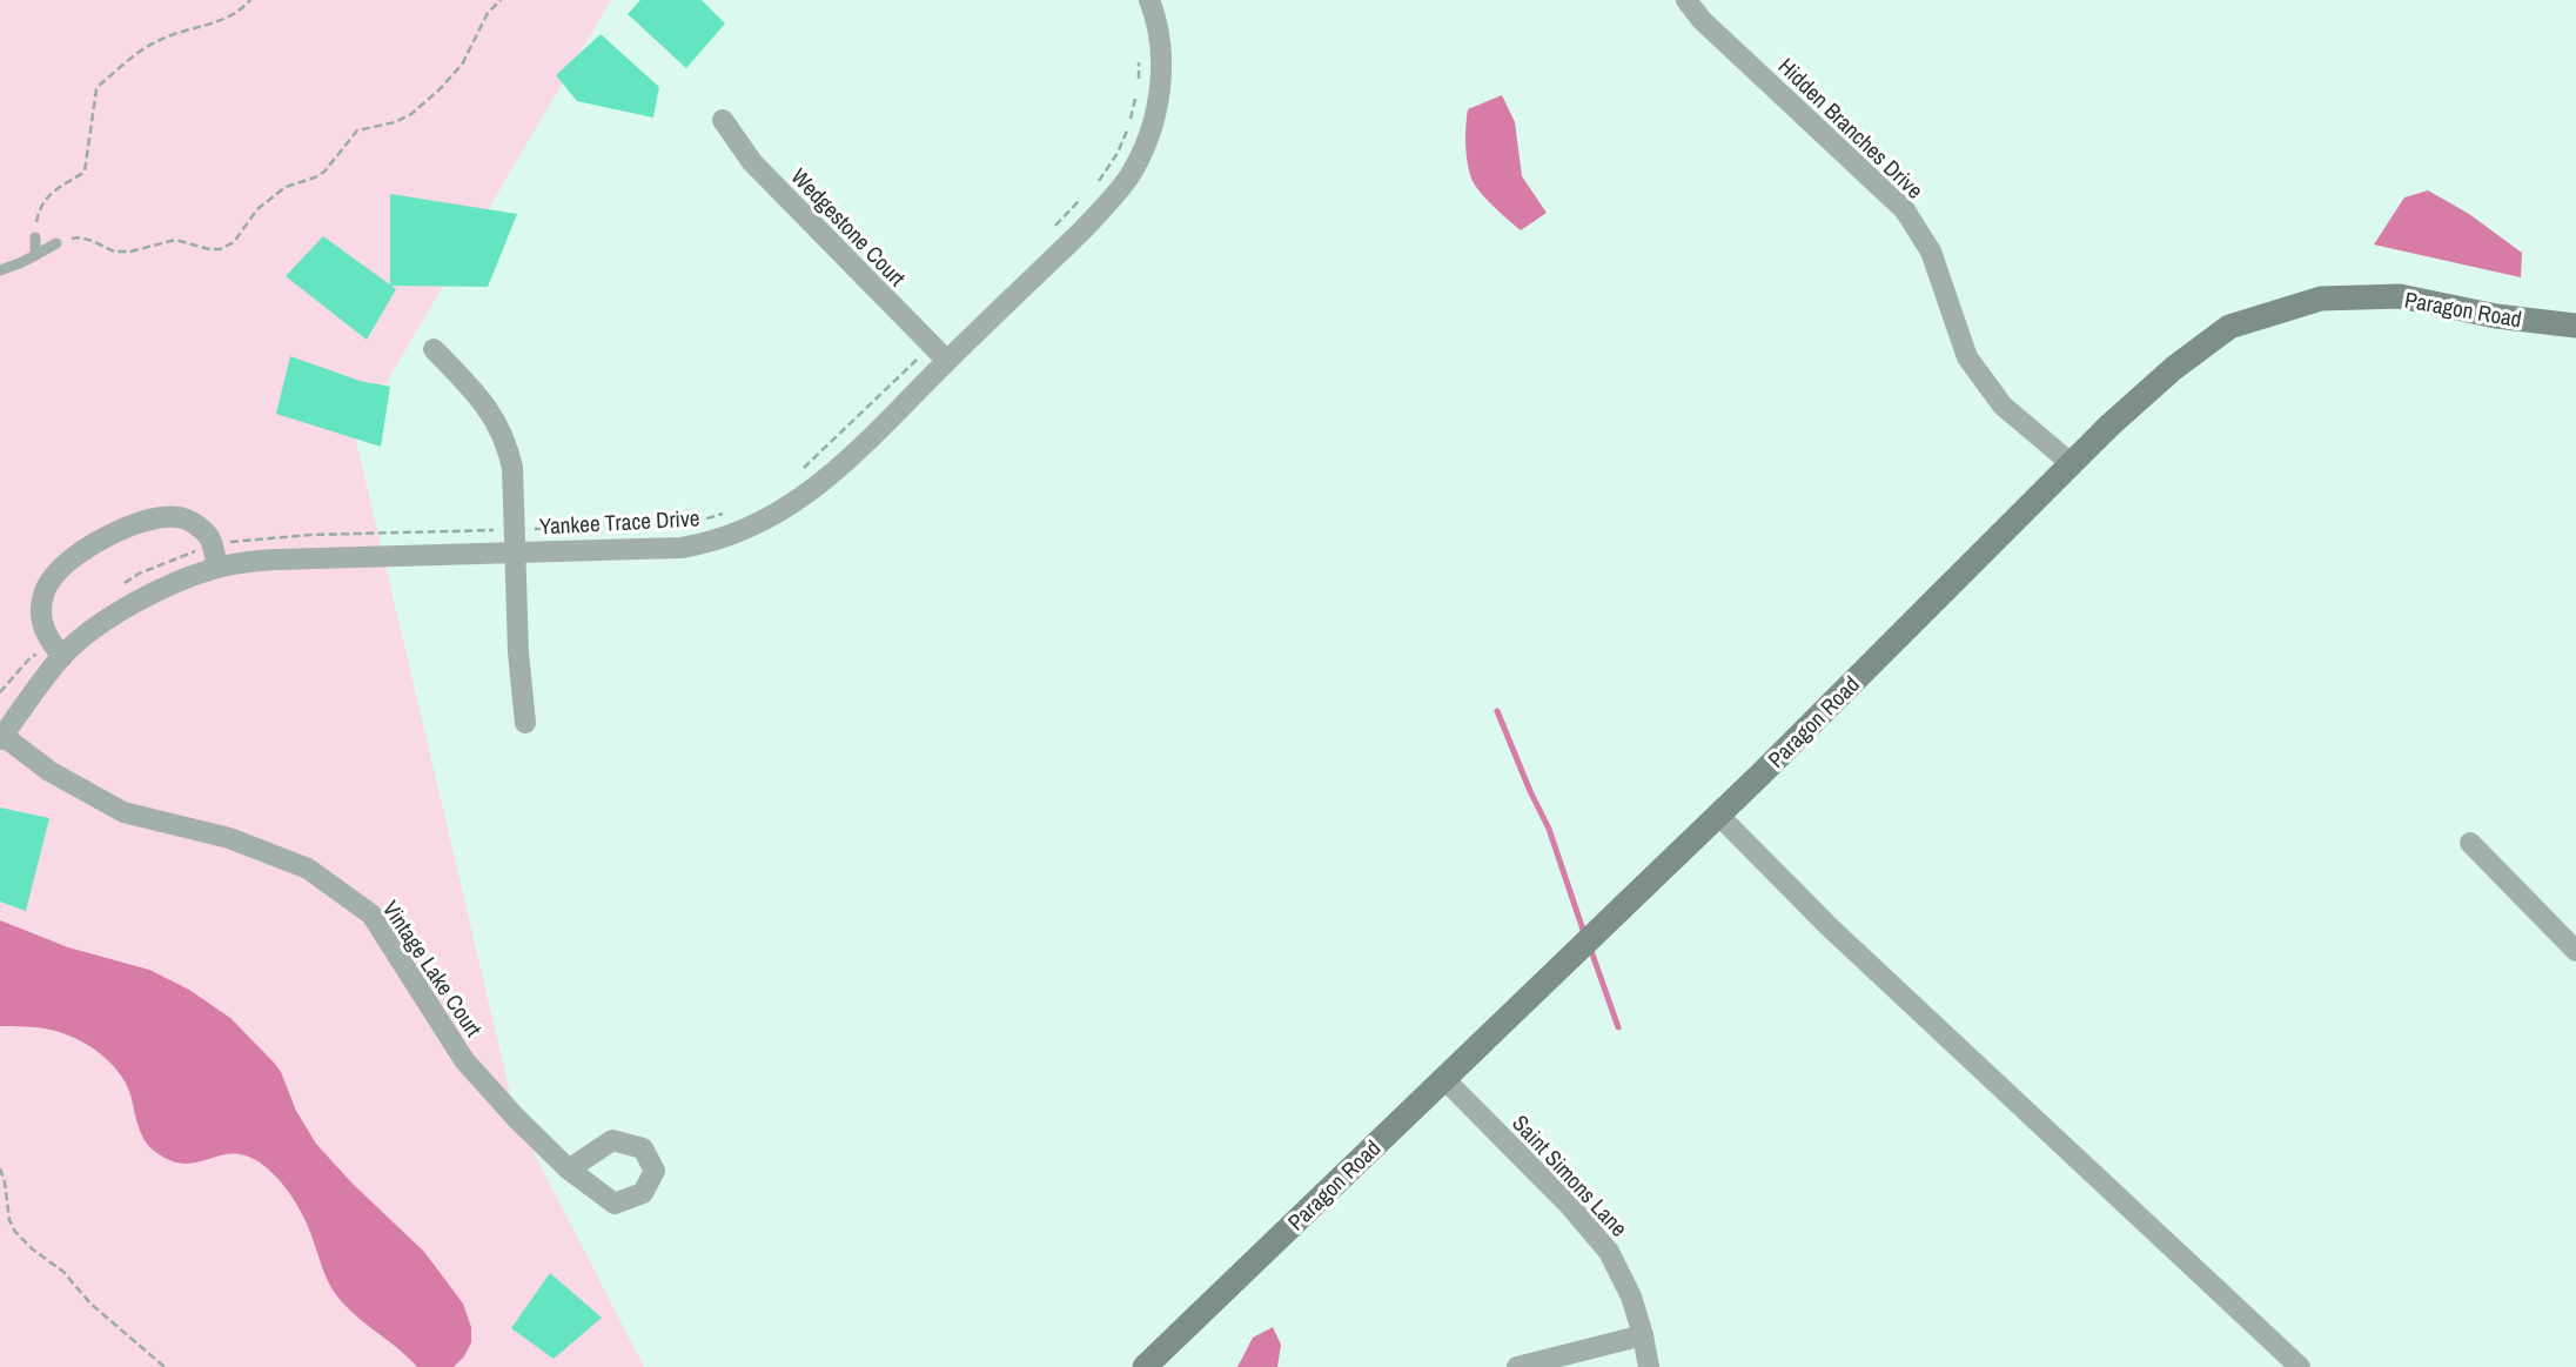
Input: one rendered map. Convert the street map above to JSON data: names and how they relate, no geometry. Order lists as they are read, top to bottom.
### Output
{
  "streets": {
    "street": [
      "Hidden Branches Drive",
      "Wedgestone Court",
      "Paragon Road",
      "Yankee Trace Drive",
      "Vintage Lake Court",
      "Saint Simons Lane"
    ]
  },
  "crossings": [
    ["Hidden Branches Drive", "Paragon Road"],
    ["Wedgestone Court", "Yankee Trace Drive"],
    ["Paragon Road", "Saint Simons Lane"],
    ["Yankee Trace Drive", "Vintage Lake Court"]
  ]
}
